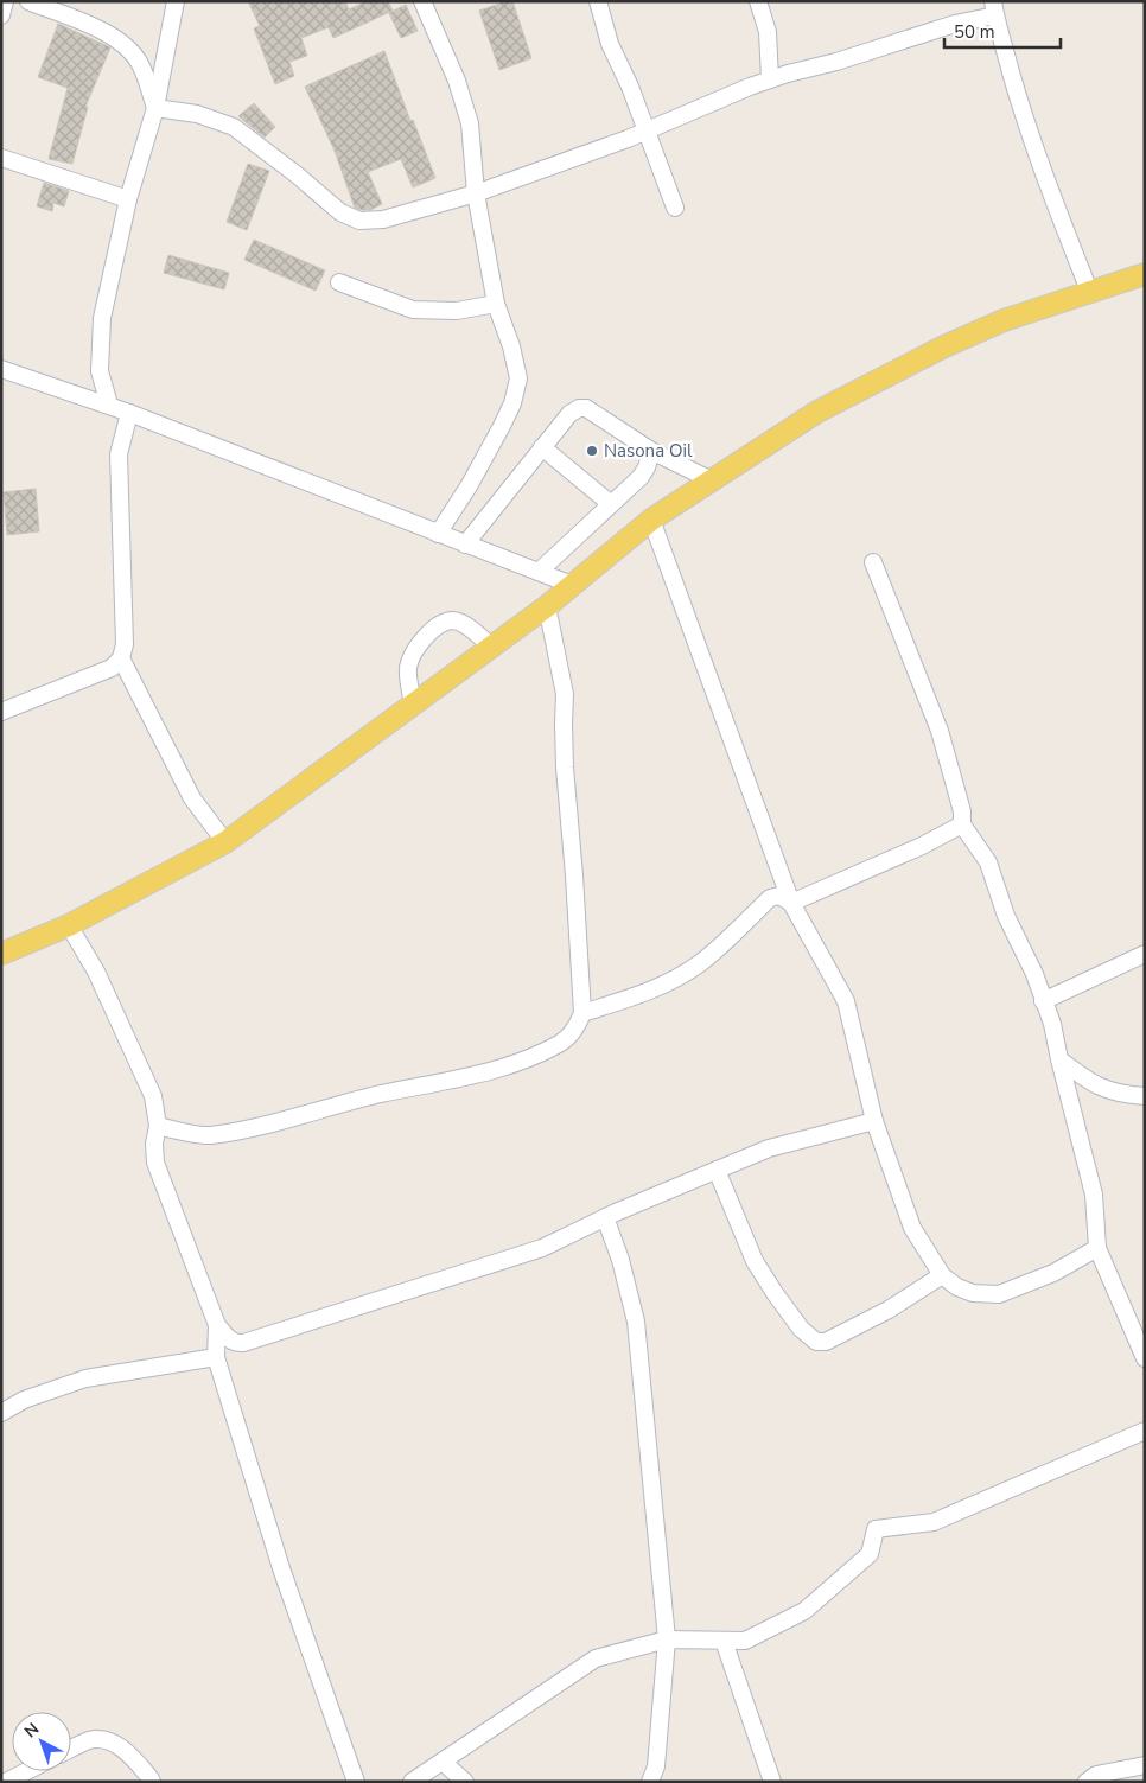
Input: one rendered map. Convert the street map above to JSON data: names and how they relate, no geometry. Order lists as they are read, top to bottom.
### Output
{
  "places": ["Nasona Oil"],
  "scale_bar": "50 m",
  "north": "top left"
}
